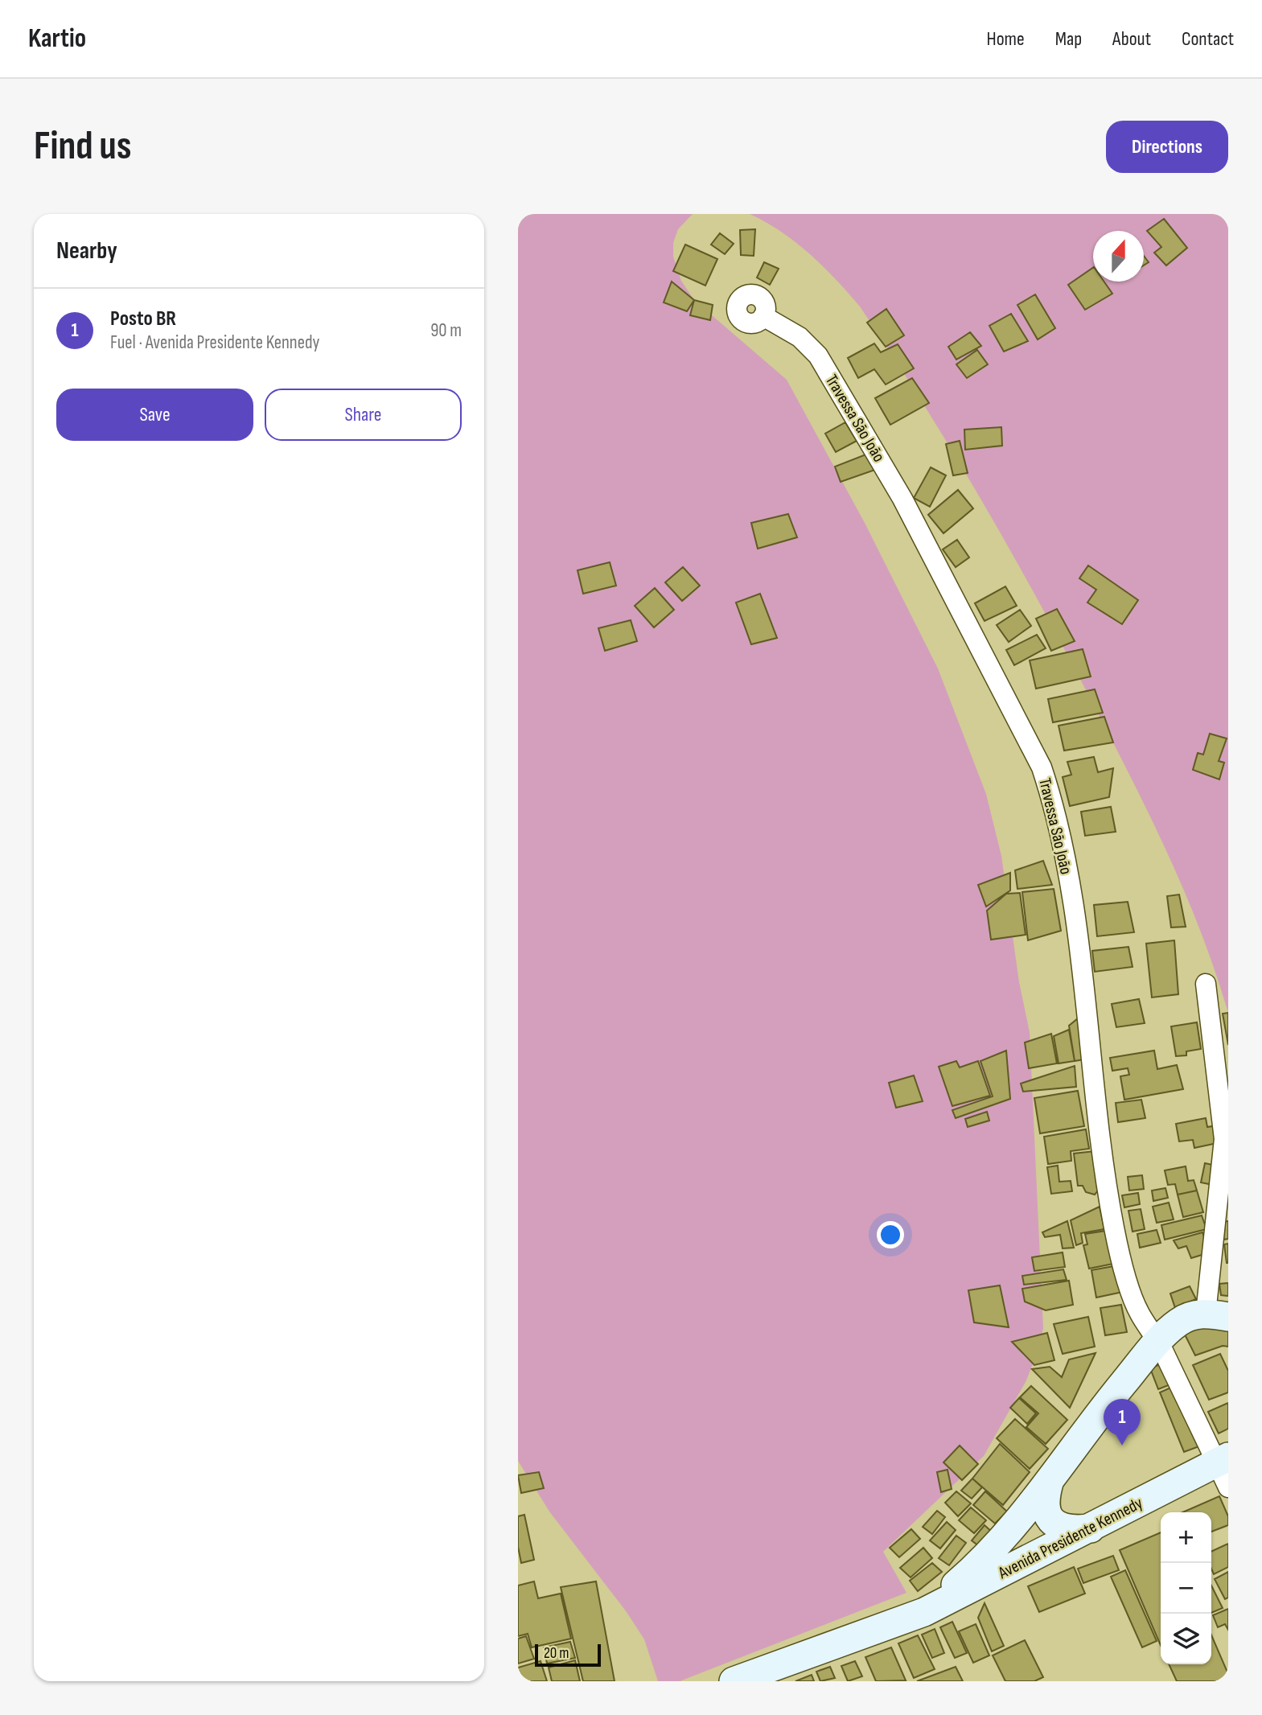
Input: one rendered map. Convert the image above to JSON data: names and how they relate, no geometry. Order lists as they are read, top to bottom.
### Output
{
  "streets": {
    "main road": ["Avenida Presidente Kennedy"],
    "street": ["Travessa São João"]
  },
  "crossings": [
    ["Travessa São João", "Avenida Presidente Kennedy"]
  ],
  "scale_bar": "20 m",
  "north": "top",
  "page": {
    "header": "Kartio",
    "nav": [
      "Home",
      "Map",
      "About",
      "Contact"
    ],
    "buttons": [
      "Directions",
      ["Save", "Share"]
    ],
    "title": "Find us",
    "heading": "Nearby",
    "list": [
      {
        "mark": "1",
        "name": "Posto BR",
        "note": "Fuel · Avenida Presidente Kennedy",
        "value": "90 m"
      }
    ],
    "pins": "1",
    "map_buttons": ["+", "−"],
    "scale": "20 m"
  }
}
